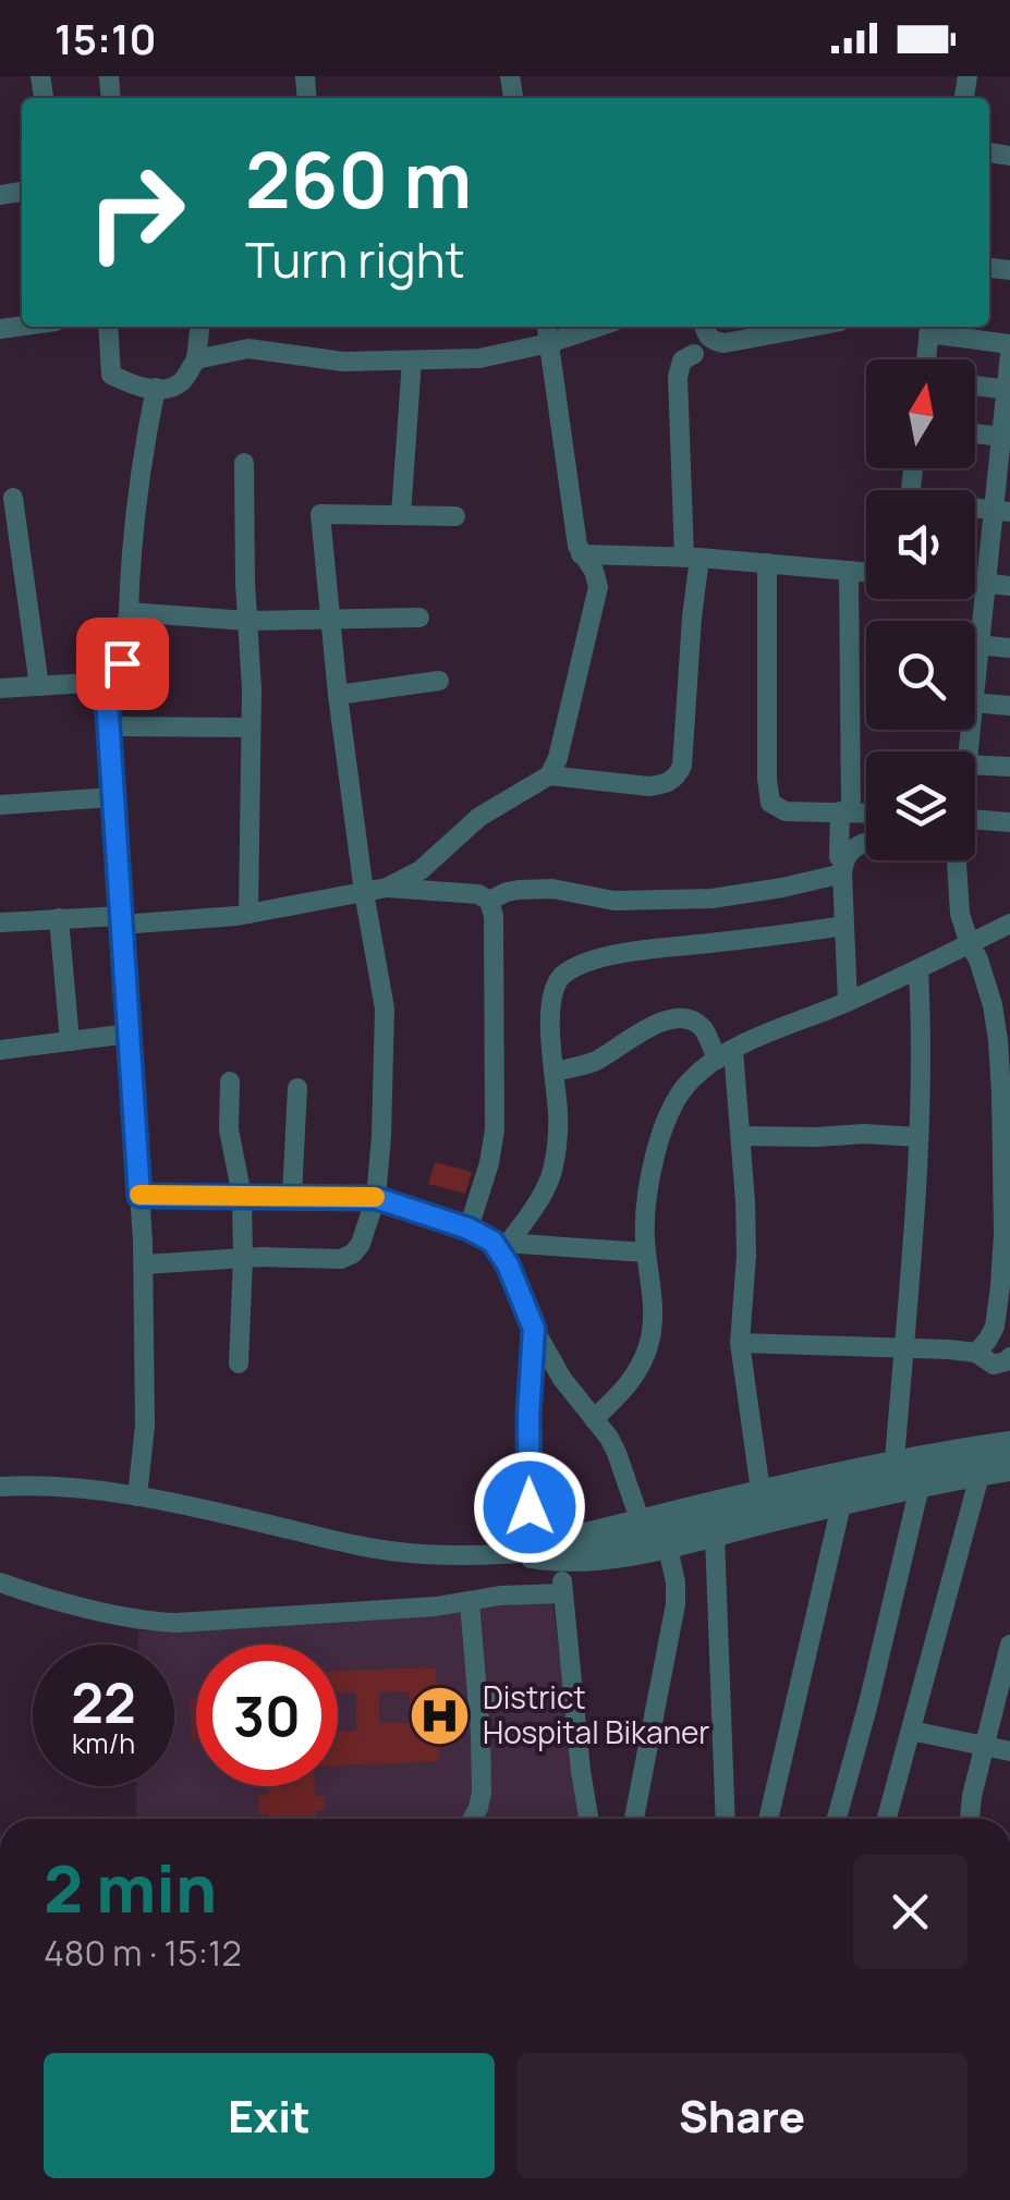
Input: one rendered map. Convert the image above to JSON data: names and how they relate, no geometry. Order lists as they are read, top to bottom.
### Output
{
  "places": {
    "hospital": ["District Hospital Bikaner"]
  },
  "north": "top",
  "page": {
    "status": "15:10",
    "turn": ["260 m", "Turn right"],
    "speed": "22 km/h",
    "limit": "30",
    "heading": ["2 min", "480 m · 15:12"],
    "buttons": ["Exit", "Share"]
  }
}
